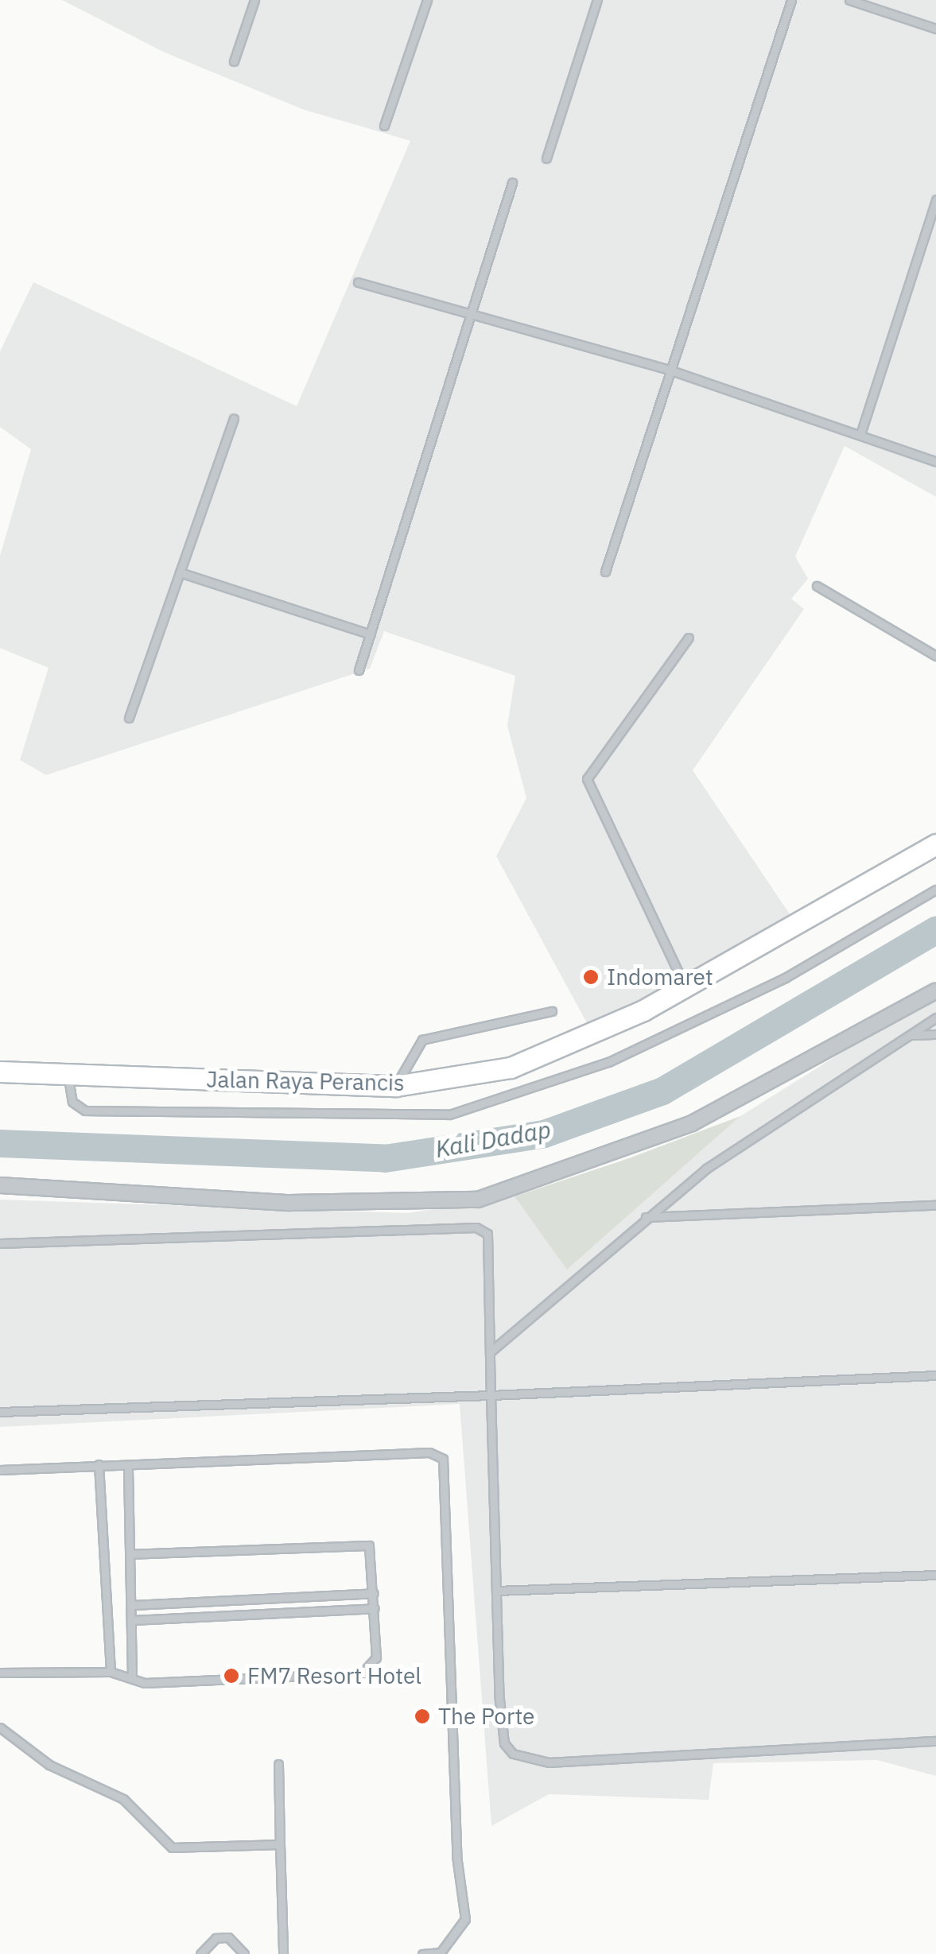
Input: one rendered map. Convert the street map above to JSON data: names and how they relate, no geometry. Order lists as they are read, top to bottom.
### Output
{
  "streets": {
    "street": ["Jalan Raya Perancis"]
  },
  "water": ["Kali Dadap"],
  "places": ["Indomaret", "FM7 Resort Hotel", "The Porte"]
}
